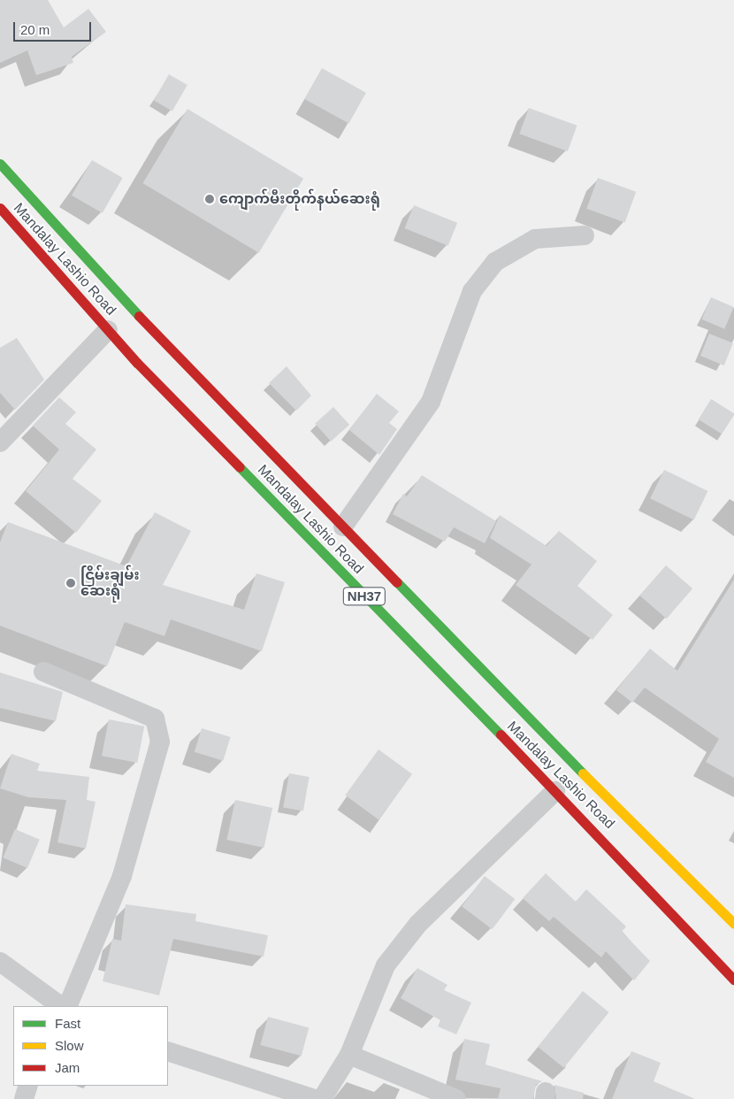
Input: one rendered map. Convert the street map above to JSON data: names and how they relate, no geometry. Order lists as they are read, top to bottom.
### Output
{
  "streets": {
    "highway": ["Mandalay Lashio Road", "NH37"]
  },
  "places": ["ကျောက်မီးတိုက်နယ်ဆေးရုံ", "ငြိမ်းချမ်း ဆေးရုံ"],
  "legend": ["Fast", "Slow", "Jam"],
  "scale_bar": "20 m"
}
